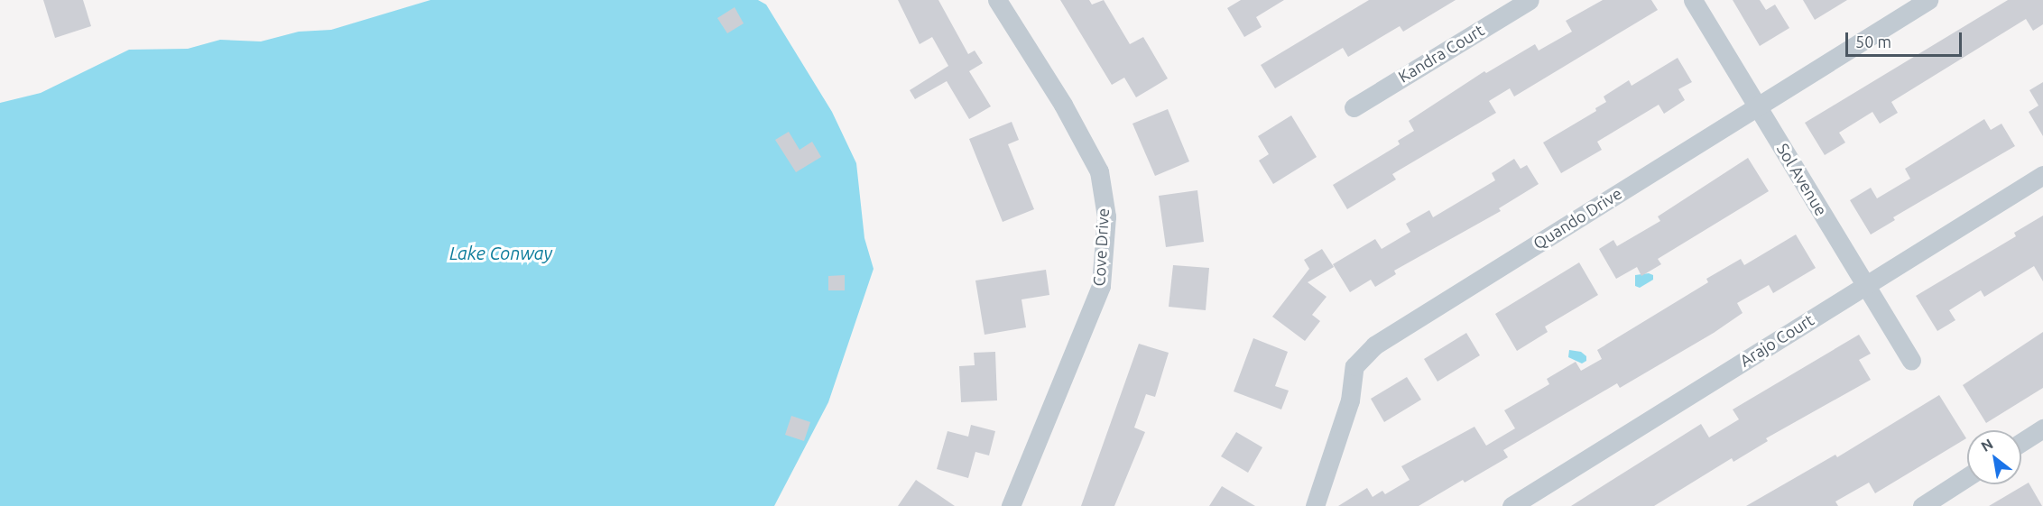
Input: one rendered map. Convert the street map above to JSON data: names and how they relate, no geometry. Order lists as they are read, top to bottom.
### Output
{
  "streets": {
    "street": [
      "Kandra Court",
      "Sol Avenue",
      "Quando Drive",
      "Cove Drive",
      "Arajo Court"
    ]
  },
  "crossings": [
    ["Sol Avenue", "Quando Drive"],
    ["Sol Avenue", "Arajo Court"]
  ],
  "water": ["Lake Conway"],
  "scale_bar": "50 m",
  "north": "top left"
}
